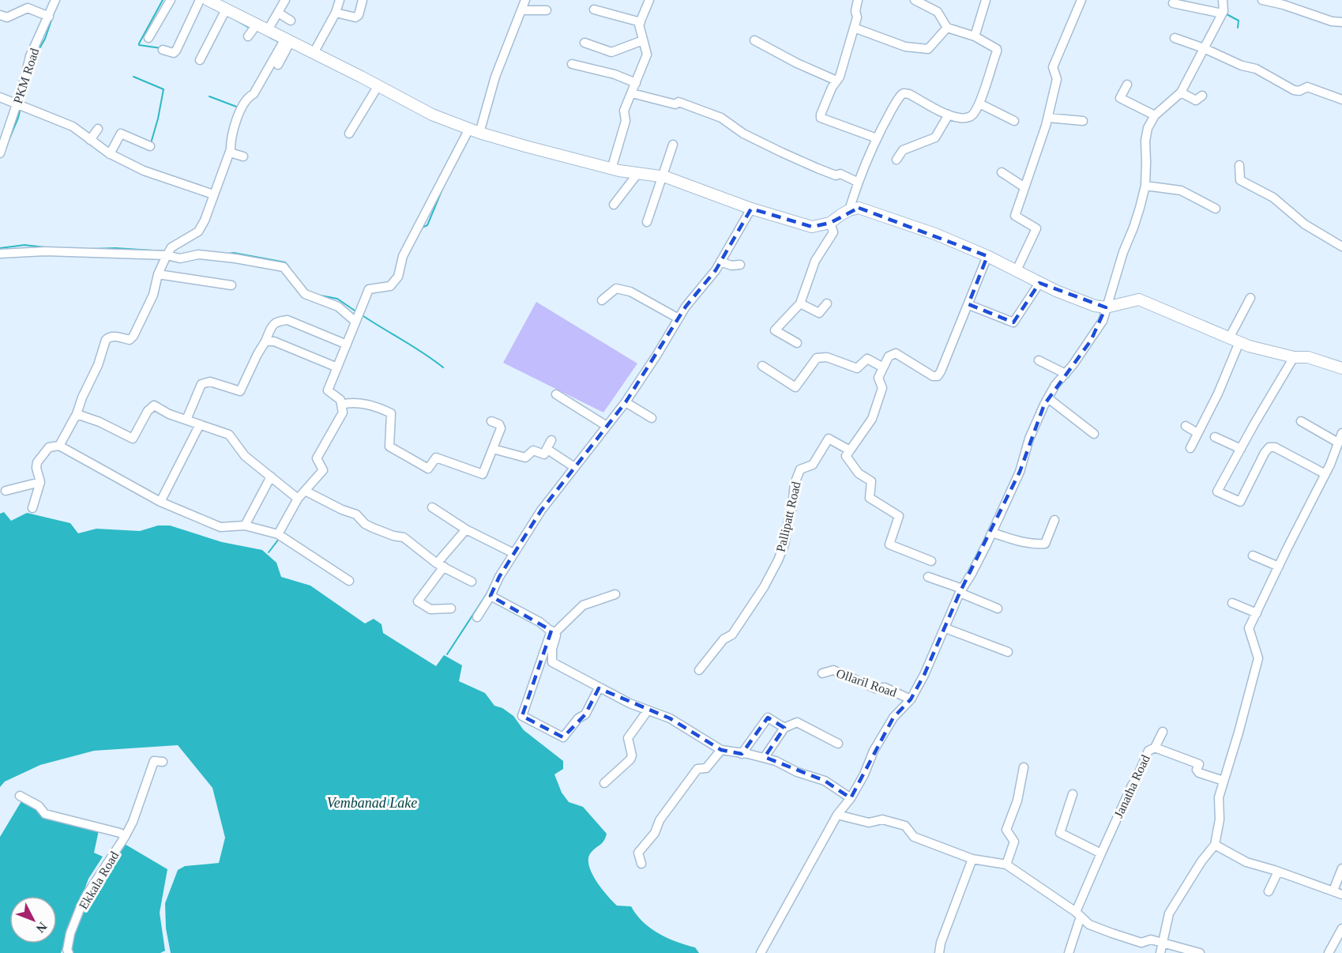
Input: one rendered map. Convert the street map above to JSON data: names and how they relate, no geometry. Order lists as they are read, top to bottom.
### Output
{
  "streets": {
    "street": [
      "PKM Road",
      "Pallipatt Road",
      "Ollaril Road",
      "Janatha Road",
      "Ekkala Road"
    ]
  },
  "water": ["Vembanad Lake"],
  "north": "bottom right"
}
